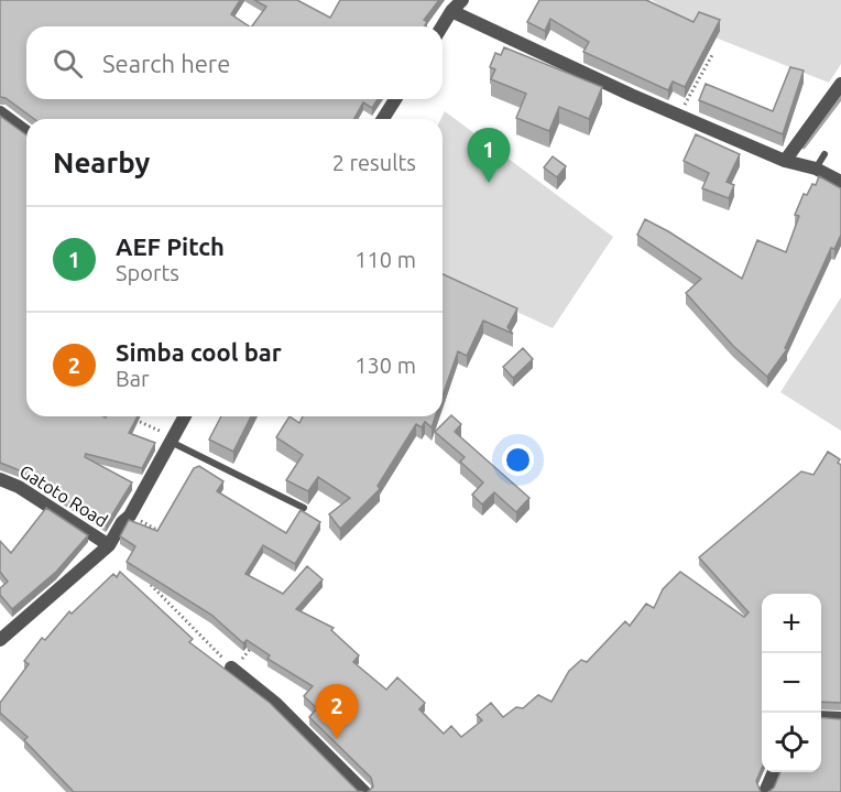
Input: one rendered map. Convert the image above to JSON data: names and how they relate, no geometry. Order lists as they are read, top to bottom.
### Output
{
  "streets": {
    "street": ["Gatoto Road"]
  },
  "page": {
    "search": "Search here",
    "heading": ["Nearby", "2 results"],
    "pins": ["1", "2"],
    "list": [
      {
        "mark": "1",
        "name": "AEF Pitch",
        "note": "Sports",
        "value": "110 m"
      },
      {
        "mark": "2",
        "name": "Simba cool bar",
        "note": "Bar",
        "value": "130 m"
      }
    ],
    "map_buttons": ["+", "−"]
  }
}
